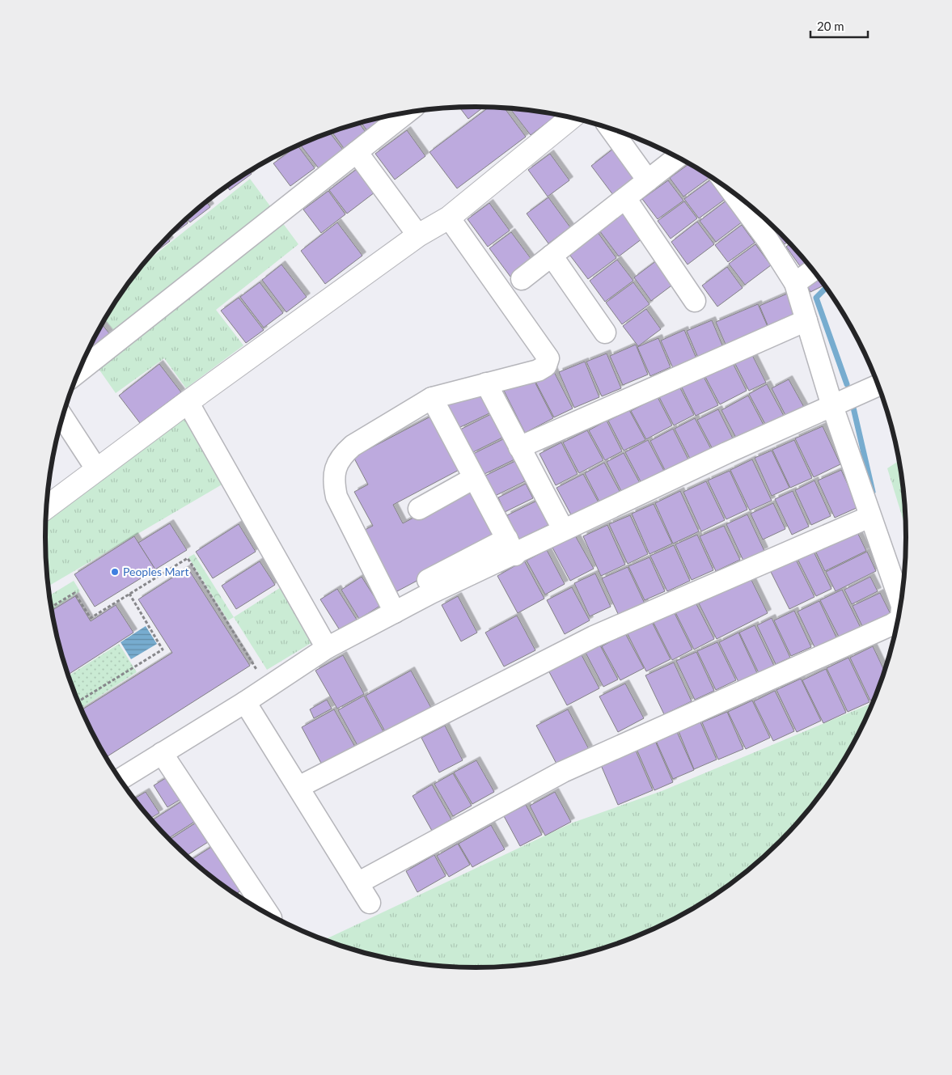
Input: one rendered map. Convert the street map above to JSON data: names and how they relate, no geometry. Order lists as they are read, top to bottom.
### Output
{
  "places": ["Peoples Mart"],
  "scale_bar": "20 m"
}
